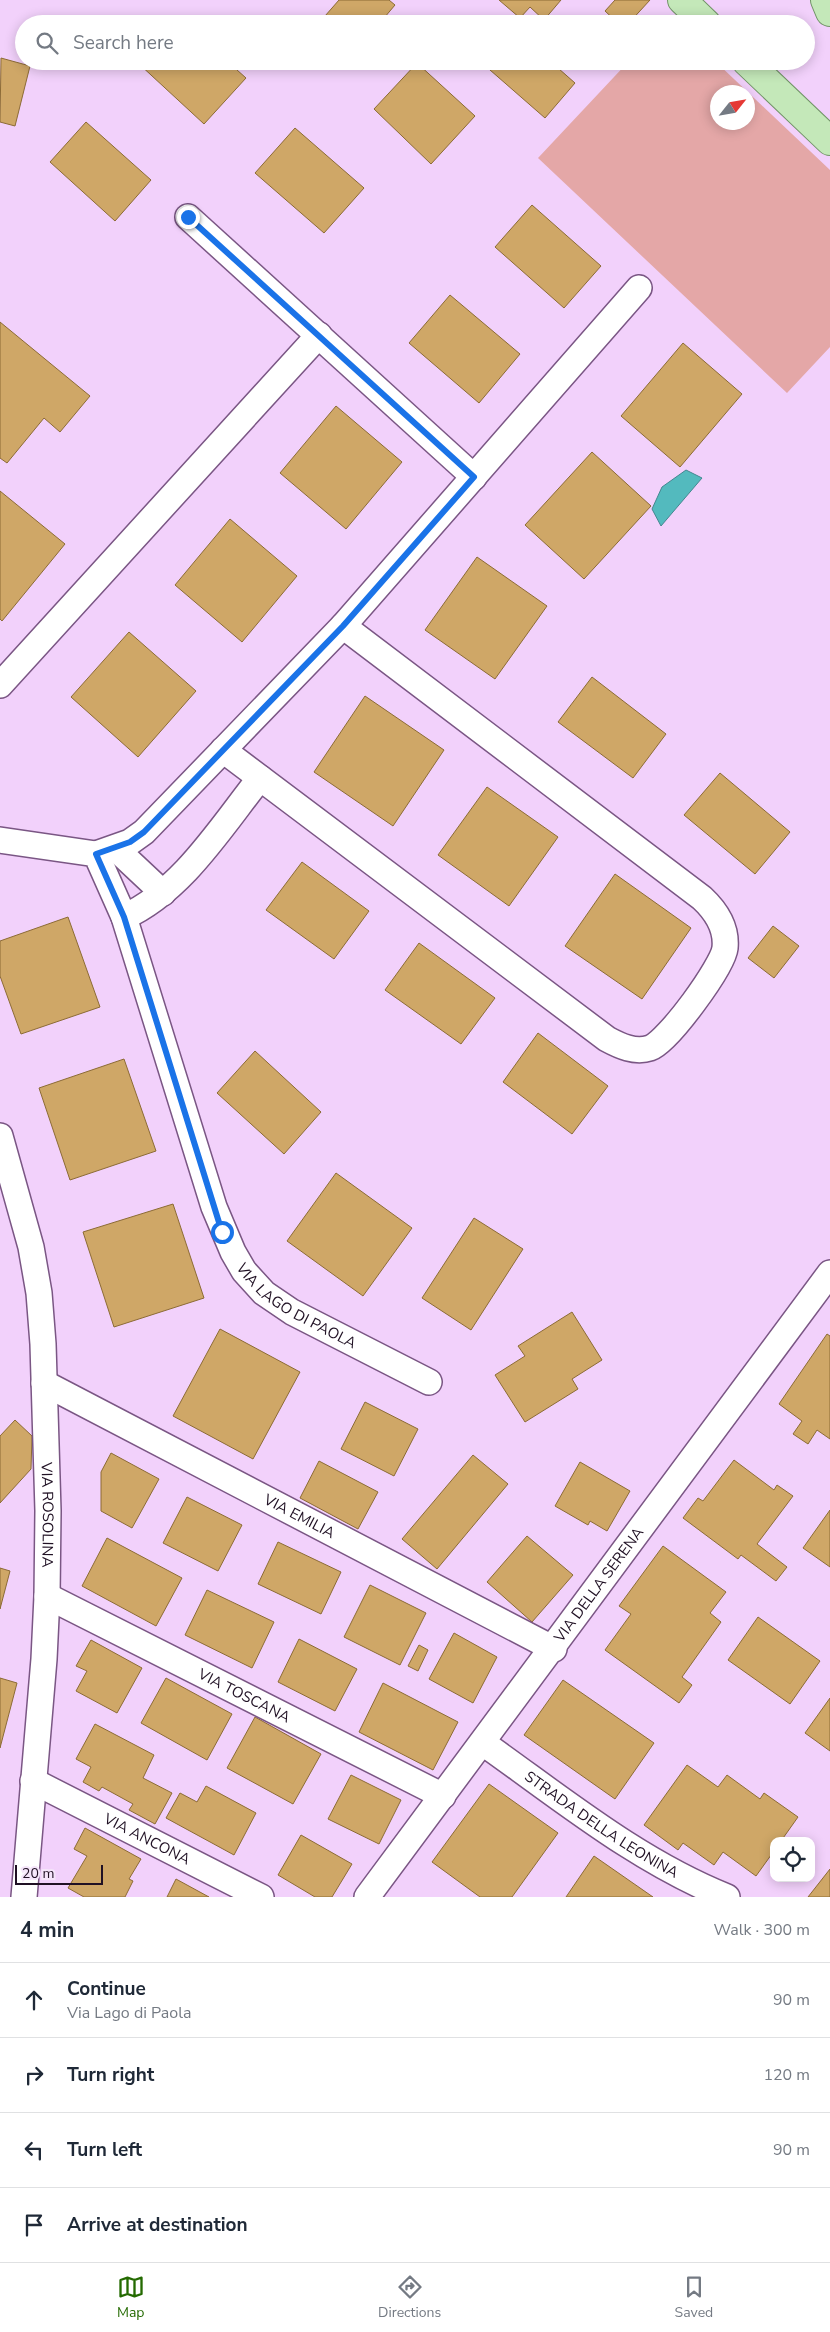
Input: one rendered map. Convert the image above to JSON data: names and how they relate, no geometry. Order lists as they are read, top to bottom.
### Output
{
  "streets": {
    "street": [
      "VIA LAGO DI PAOLA",
      "VIA ROSOLINA",
      "VIA EMILIA",
      "VIA DELLA SERENA",
      "VIA TOSCANA",
      "STRADA DELLA LEONINA",
      "VIA ANCONA"
    ]
  },
  "crossings": [
    ["VIA ROSOLINA", "VIA EMILIA"],
    ["VIA ROSOLINA", "VIA TOSCANA"],
    ["VIA ROSOLINA", "VIA ANCONA"],
    ["VIA EMILIA", "VIA DELLA SERENA"],
    ["VIA DELLA SERENA", "VIA TOSCANA"],
    ["VIA DELLA SERENA", "STRADA DELLA LEONINA"]
  ],
  "scale_bar": "20 m",
  "north": "top right",
  "page": {
    "search": "Search here",
    "scale": "20 m",
    "heading": ["4 min", "Walk · 300 m"],
    "list": [
      ["Continue", "Via Lago di Paola", "90 m"],
      ["Turn right", "120 m"],
      ["Turn left", "90 m"],
      "Arrive at destination"
    ],
    "nav": ["Map", "Directions", "Saved"]
  }
}
